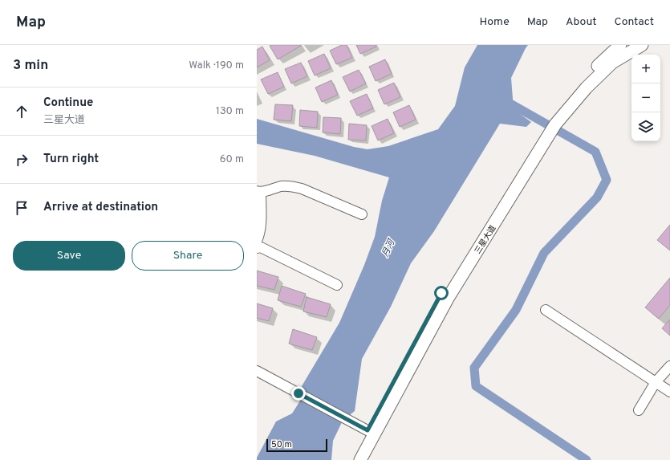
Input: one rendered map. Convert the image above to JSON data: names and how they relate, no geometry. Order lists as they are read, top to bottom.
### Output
{
  "streets": {
    "street": ["三星大道"]
  },
  "water": ["月河"],
  "scale_bar": "50 m",
  "page": {
    "header": "Map",
    "nav": [
      "Home",
      "Map",
      "About",
      "Contact"
    ],
    "heading": ["3 min", "Walk · 190 m"],
    "map_buttons": ["+", "−"],
    "list": [
      ["Continue", "三星大道", "130 m"],
      ["Turn right", "60 m"],
      "Arrive at destination"
    ],
    "buttons": ["Save", "Share"],
    "scale": "50 m"
  }
}
